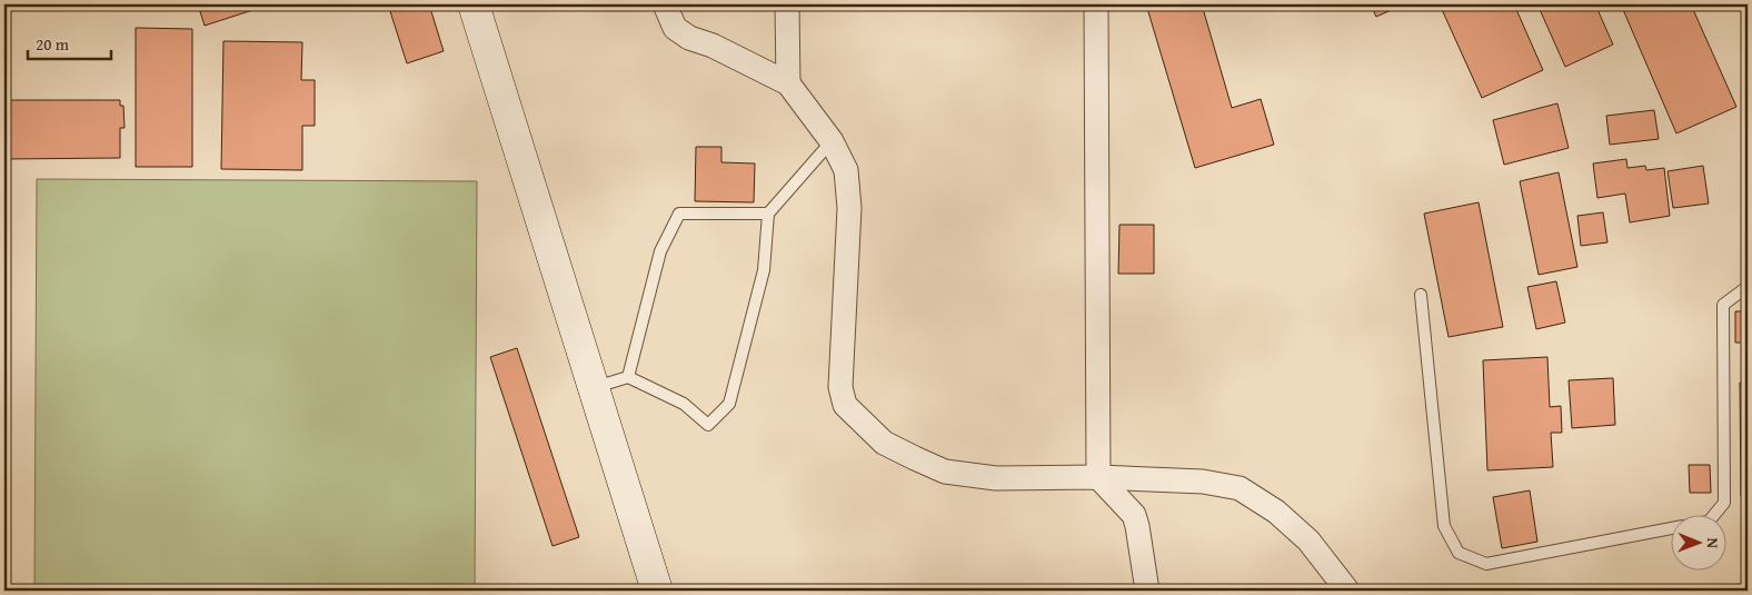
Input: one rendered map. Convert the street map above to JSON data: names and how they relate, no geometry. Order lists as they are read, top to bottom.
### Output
{
  "scale_bar": "20 m",
  "north": "right"
}
